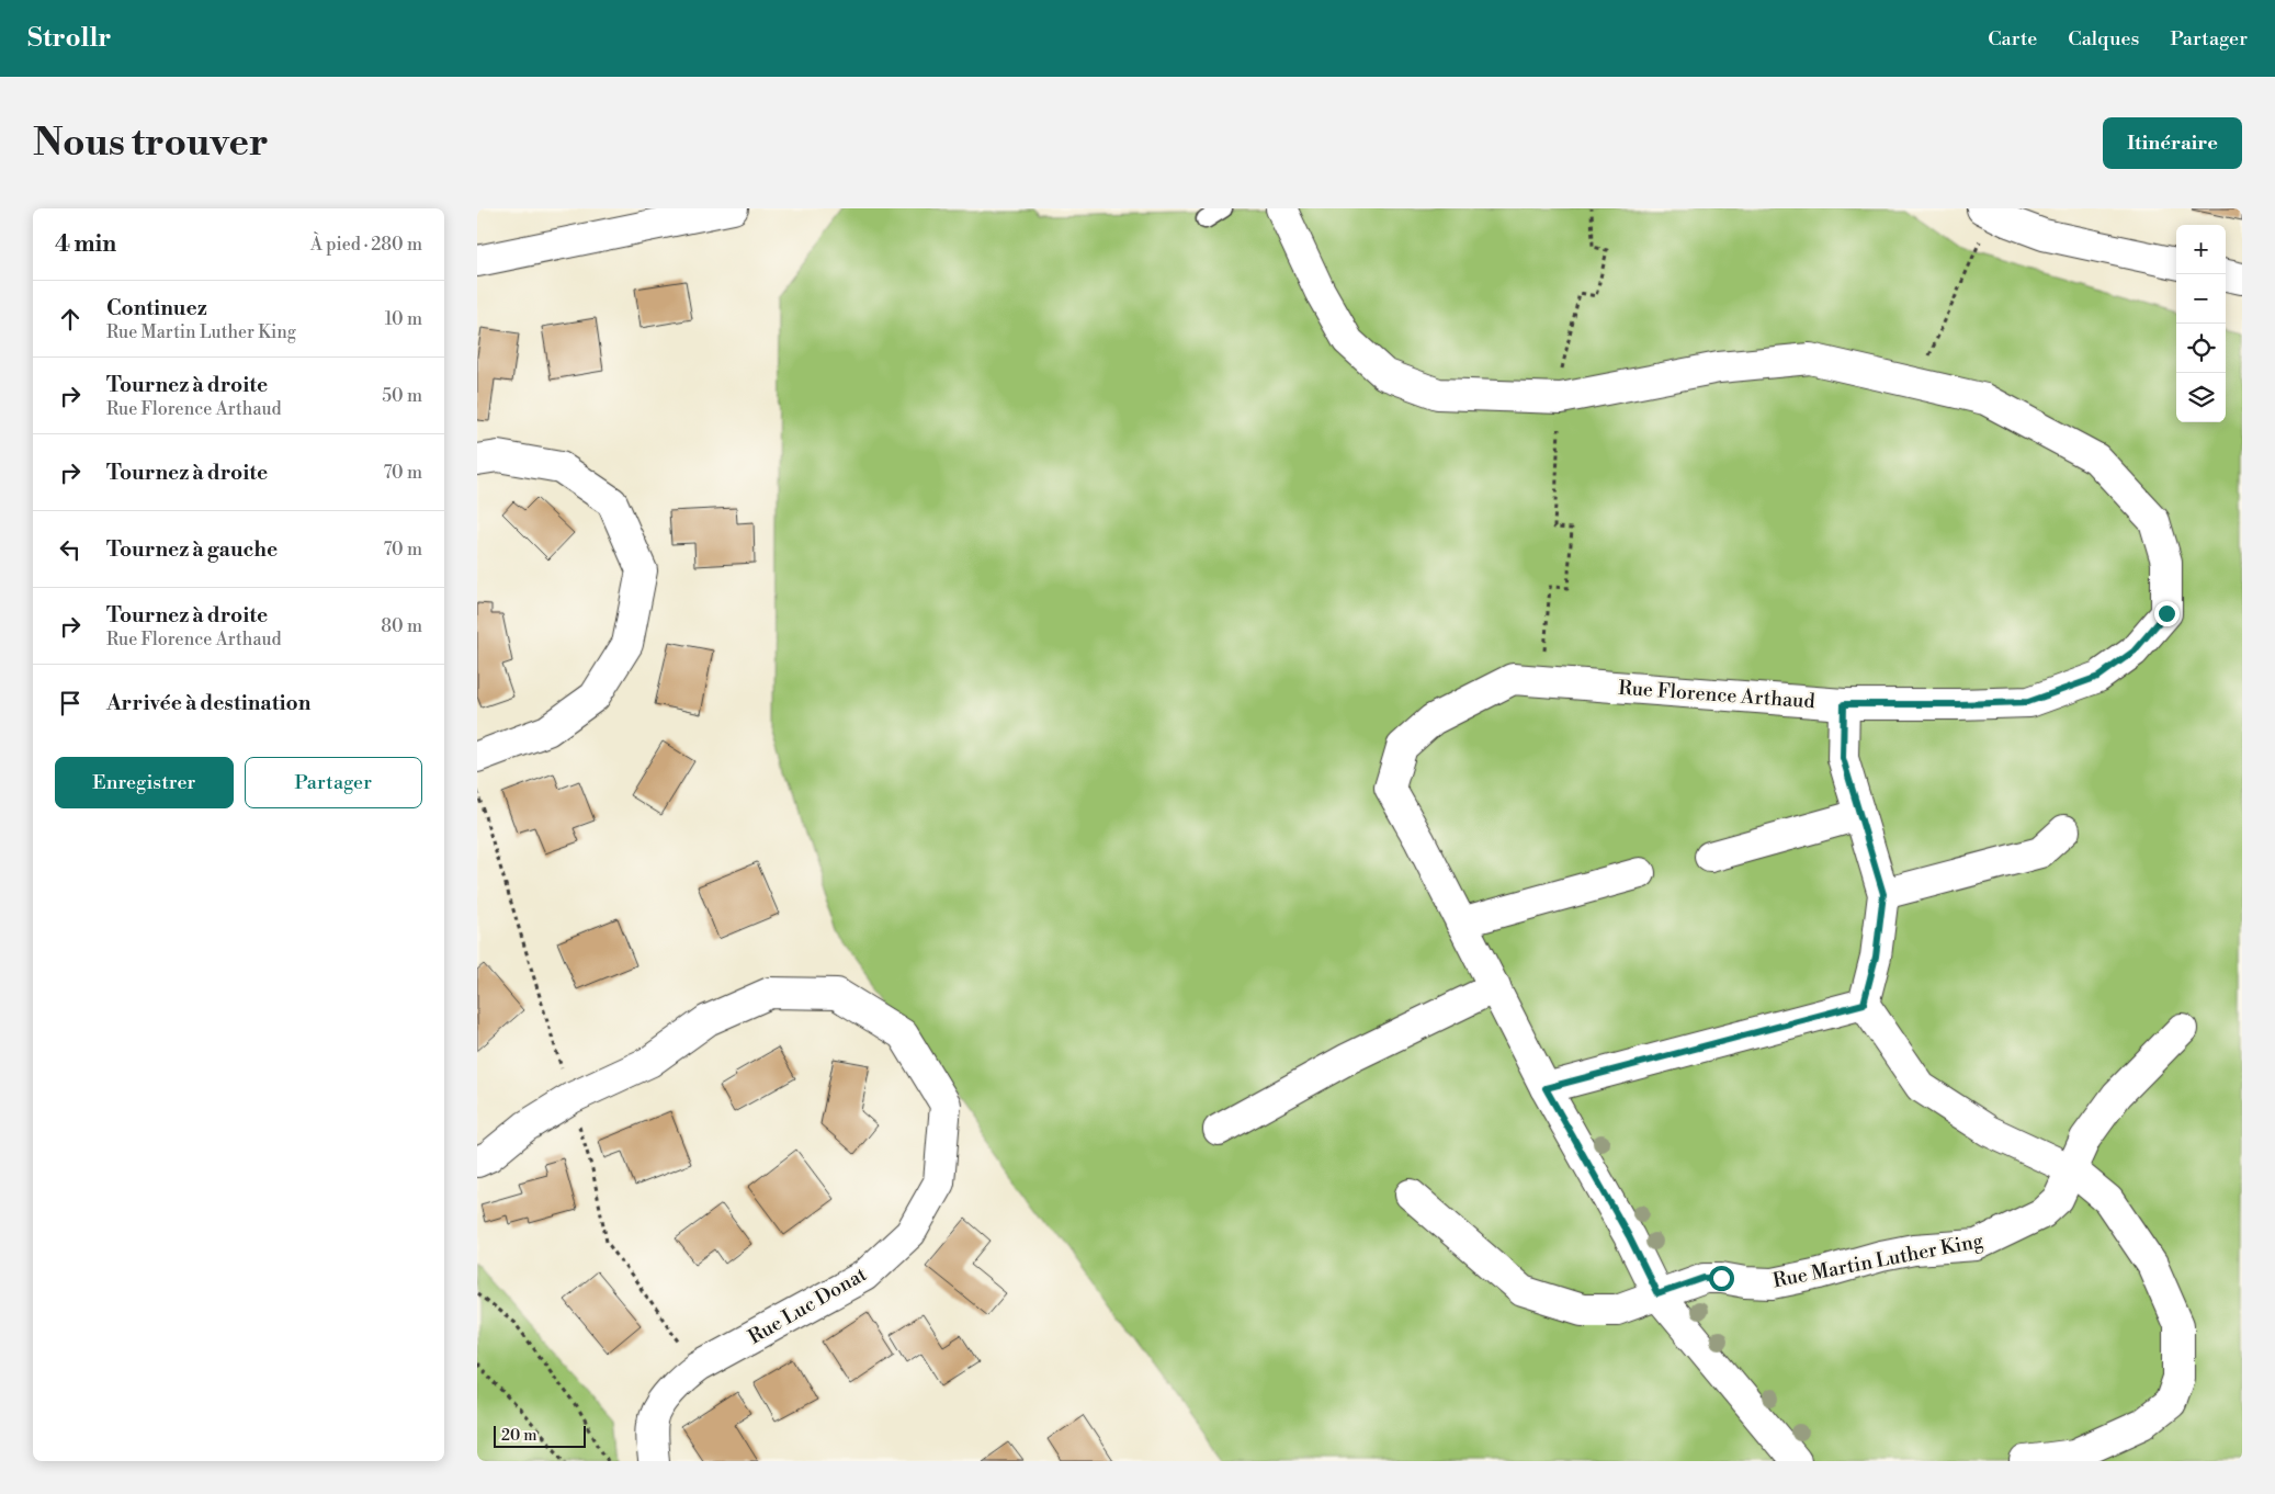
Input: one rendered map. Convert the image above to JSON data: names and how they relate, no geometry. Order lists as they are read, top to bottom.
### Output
{
  "streets": {
    "street": ["Rue Florence Arthaud", "Rue Martin Luther King", "Rue Luc Donat"]
  },
  "crossings": [
    ["Rue Florence Arthaud", "Rue Martin Luther King"]
  ],
  "scale_bar": "20 m",
  "page": {
    "header": "Strollr",
    "nav": ["Carte", "Calques", "Partager"],
    "buttons": [
      "Itinéraire",
      ["Enregistrer", "Partager"]
    ],
    "title": "Nous trouver",
    "heading": ["4 min", "À pied · 280 m"],
    "map_buttons": ["+", "−"],
    "list": [
      ["Continuez", "Rue Martin Luther King", "10 m"],
      ["Tournez à droite", "Rue Florence Arthaud", "50 m"],
      ["Tournez à droite", "70 m"],
      ["Tournez à gauche", "70 m"],
      ["Tournez à droite", "Rue Florence Arthaud", "80 m"],
      "Arrivée à destination"
    ],
    "scale": "20 m"
  }
}
